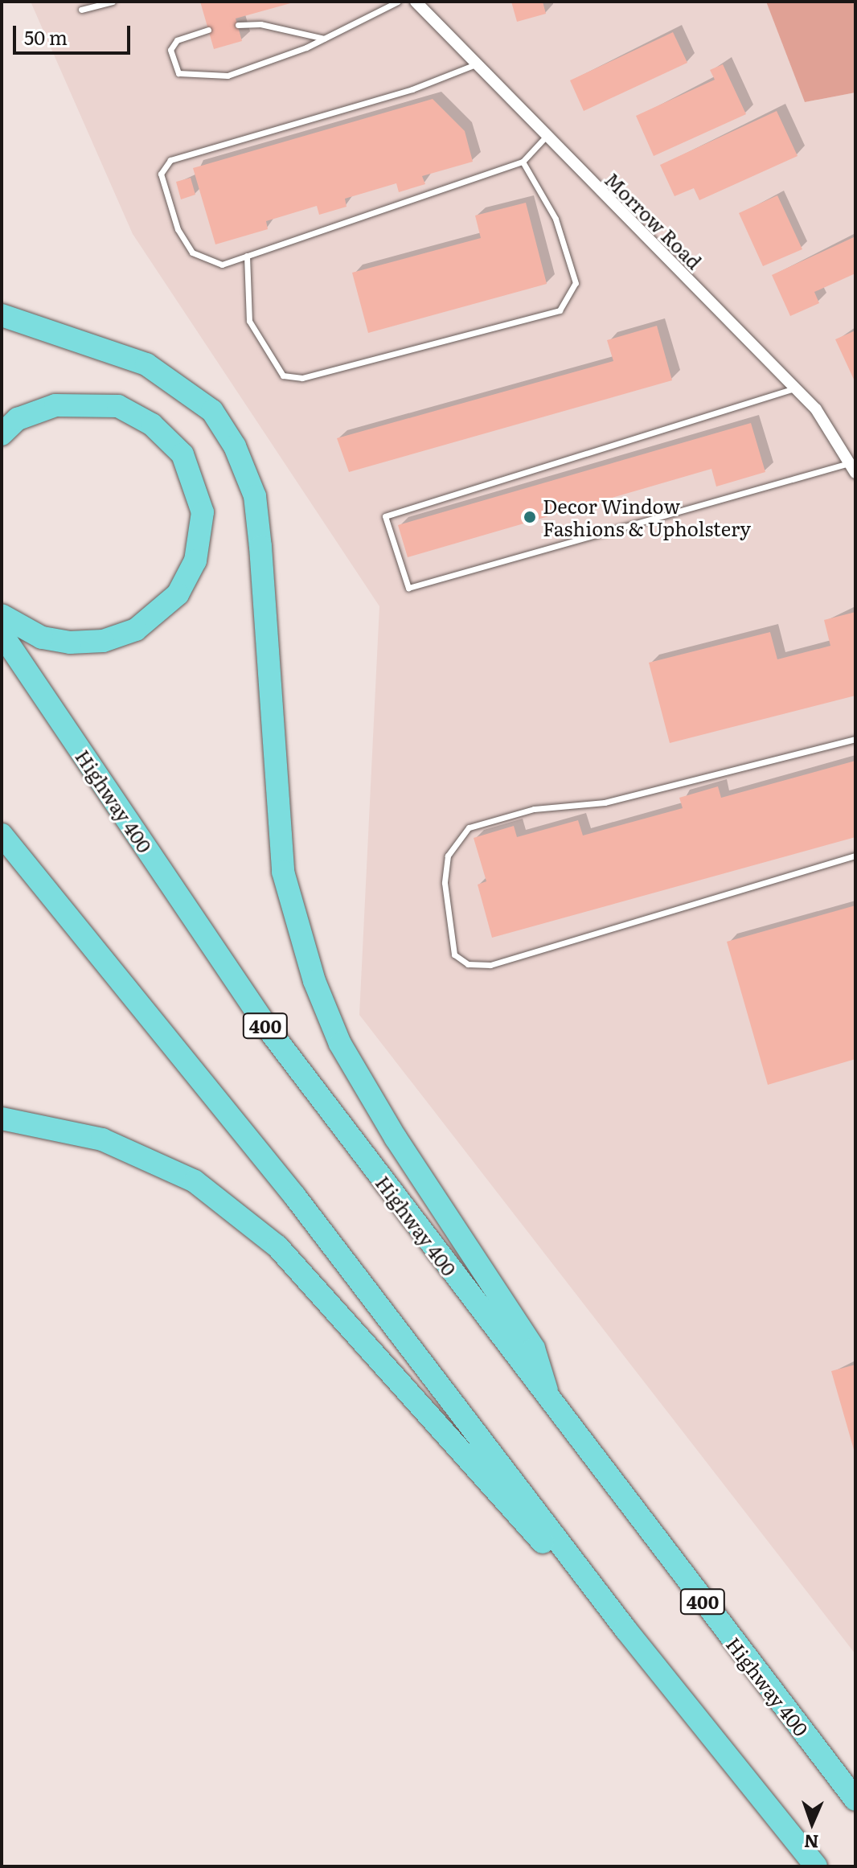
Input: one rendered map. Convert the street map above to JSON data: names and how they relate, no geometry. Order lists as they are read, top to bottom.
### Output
{
  "streets": {
    "highway": ["Highway 400", "400"],
    "street": ["Morrow Road"]
  },
  "places": ["Decor Window Fashions & Upholstery"],
  "scale_bar": "50 m",
  "north": "bottom"
}
